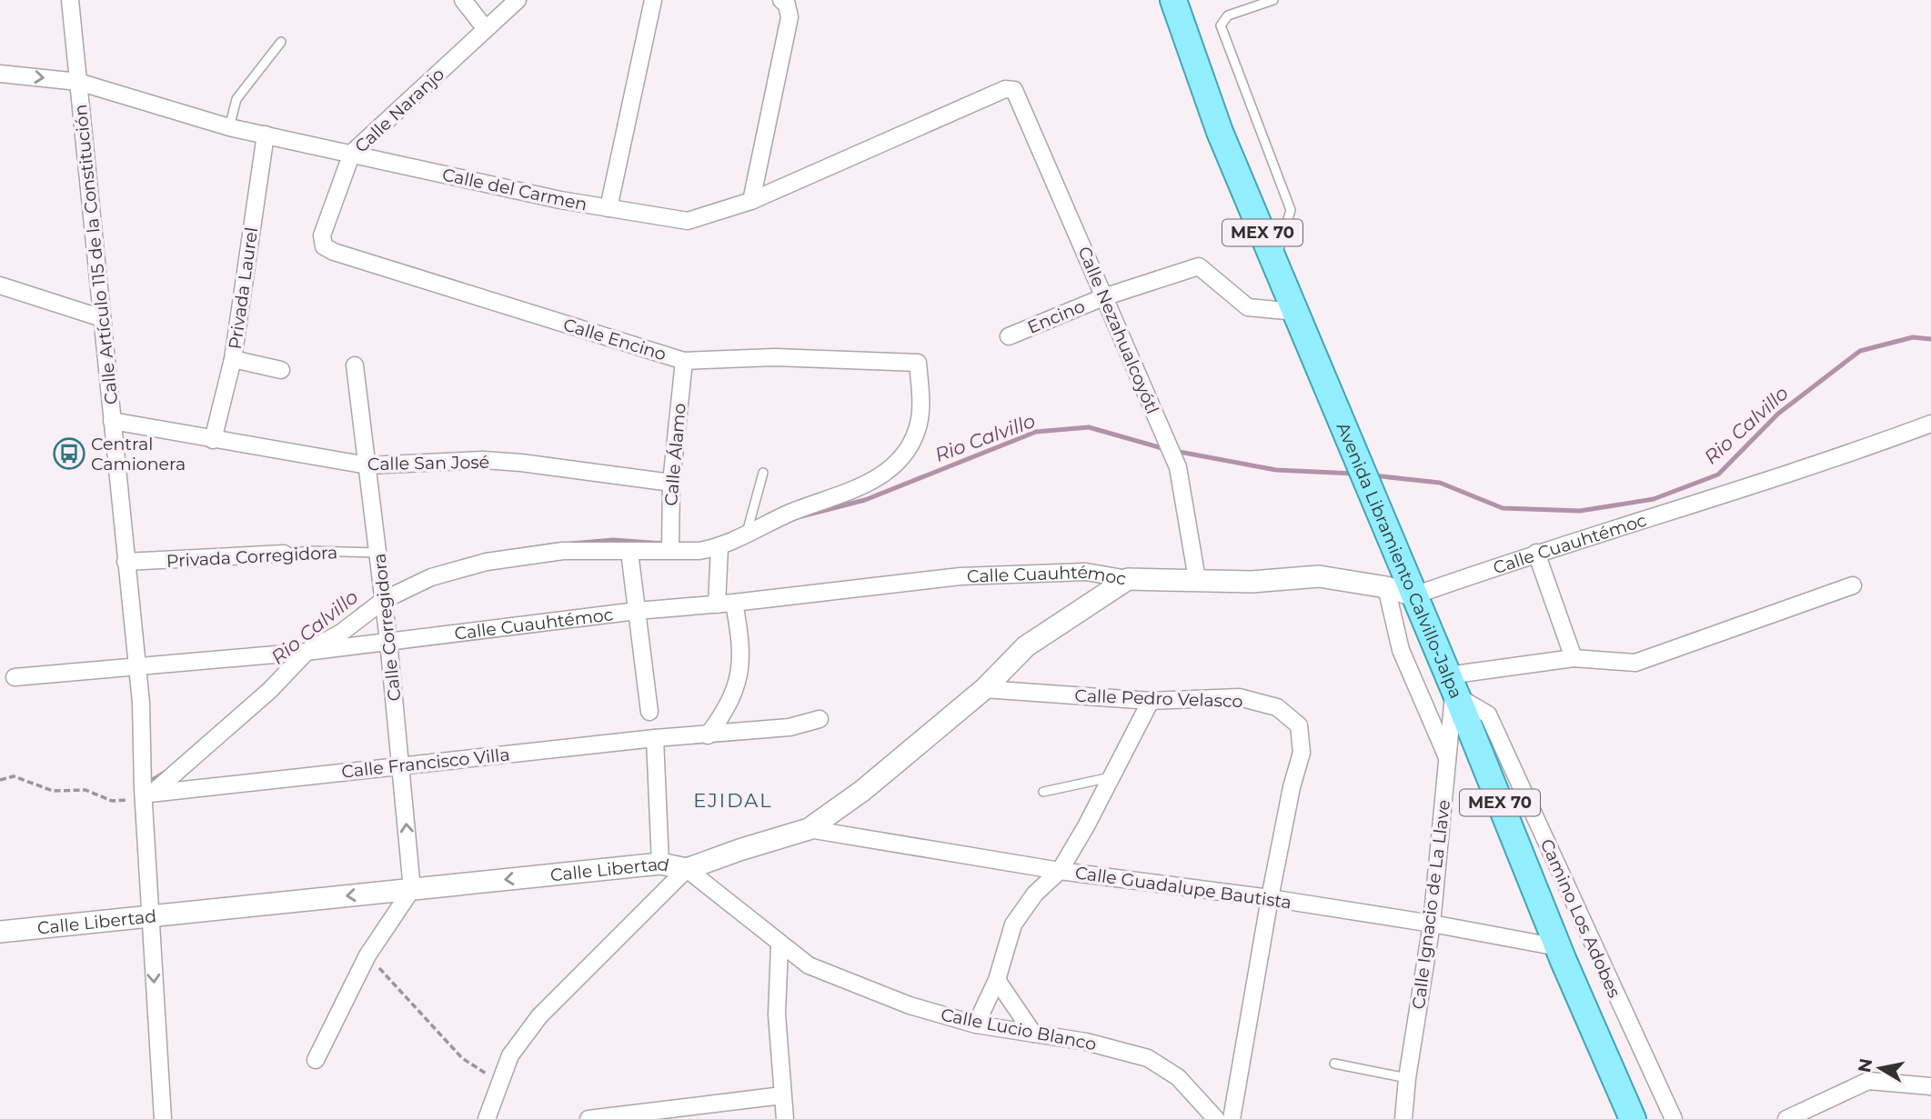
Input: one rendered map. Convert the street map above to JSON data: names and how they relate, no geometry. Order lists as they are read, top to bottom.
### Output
{
  "streets": {
    "main road": ["MEX 70", "Avenida Libramiento Calvillo-Jalpa"],
    "street": [
      "Calle Naranjo",
      "Calle del Carmen",
      "Calle Artículo 115 de la Constitución",
      "Privada Laurel",
      "Encino",
      "Calle Nezahualcoyótl",
      "Calle Encino",
      "Calle Álamo",
      "Calle San José",
      "Calle Cuauhtémoc",
      "Privada Corregidora",
      "Calle Corregidora",
      "Calle Pedro Velasco",
      "Calle Francisco Villa",
      "Calle Libertad",
      "Calle Guadalupe Bautista",
      "Calle Ignacio de La Llave",
      "Camino Los Adobes",
      "Calle Lucio Blanco"
    ]
  },
  "crossings": [
    ["Calle Naranjo", "Calle del Carmen"],
    ["Calle Naranjo", "Calle Encino"],
    ["Calle del Carmen", "Calle Artículo 115 de la Constitución"],
    ["Calle del Carmen", "Privada Laurel"],
    ["Calle del Carmen", "Calle Nezahualcoyótl"],
    ["Calle Artículo 115 de la Constitución", "Calle San José"],
    ["Calle Artículo 115 de la Constitución", "Calle Cuauhtémoc"],
    ["Calle Artículo 115 de la Constitución", "Privada Corregidora"],
    ["Calle Artículo 115 de la Constitución", "Calle Francisco Villa"],
    ["Calle Artículo 115 de la Constitución", "Calle Libertad"],
    ["Privada Laurel", "Calle San José"],
    ["Encino", "Calle Nezahualcoyótl"],
    ["Encino", "Avenida Libramiento Calvillo-Jalpa"],
    ["Calle Nezahualcoyótl", "Calle Cuauhtémoc"],
    ["Calle Encino", "Calle Álamo"],
    ["Calle Álamo", "Calle San José"],
    ["Calle San José", "Calle Corregidora"],
    ["Calle Cuauhtémoc", "Avenida Libramiento Calvillo-Jalpa"],
    ["Calle Cuauhtémoc", "Calle Corregidora"],
    ["Calle Cuauhtémoc", "Calle Libertad"],
    ["Privada Corregidora", "Calle Corregidora"],
    ["Avenida Libramiento Calvillo-Jalpa", "Calle Guadalupe Bautista"],
    ["Avenida Libramiento Calvillo-Jalpa", "Calle Ignacio de La Llave"],
    ["Avenida Libramiento Calvillo-Jalpa", "Camino Los Adobes"],
    ["Calle Corregidora", "Calle Francisco Villa"],
    ["Calle Corregidora", "Calle Libertad"],
    ["Calle Pedro Velasco", "Calle Libertad"],
    ["Calle Pedro Velasco", "Calle Guadalupe Bautista"],
    ["Calle Libertad", "Calle Guadalupe Bautista"],
    ["Calle Libertad", "Calle Lucio Blanco"],
    ["Calle Guadalupe Bautista", "Calle Ignacio de La Llave"],
    ["Calle Ignacio de La Llave", "Camino Los Adobes"]
  ],
  "one_way": ["Calle Libertad"],
  "districts": ["EJIDAL"],
  "water": ["Rio Calvillo"],
  "places": {
    "bus stop": ["Central Camionera"]
  },
  "north": "left"
}
